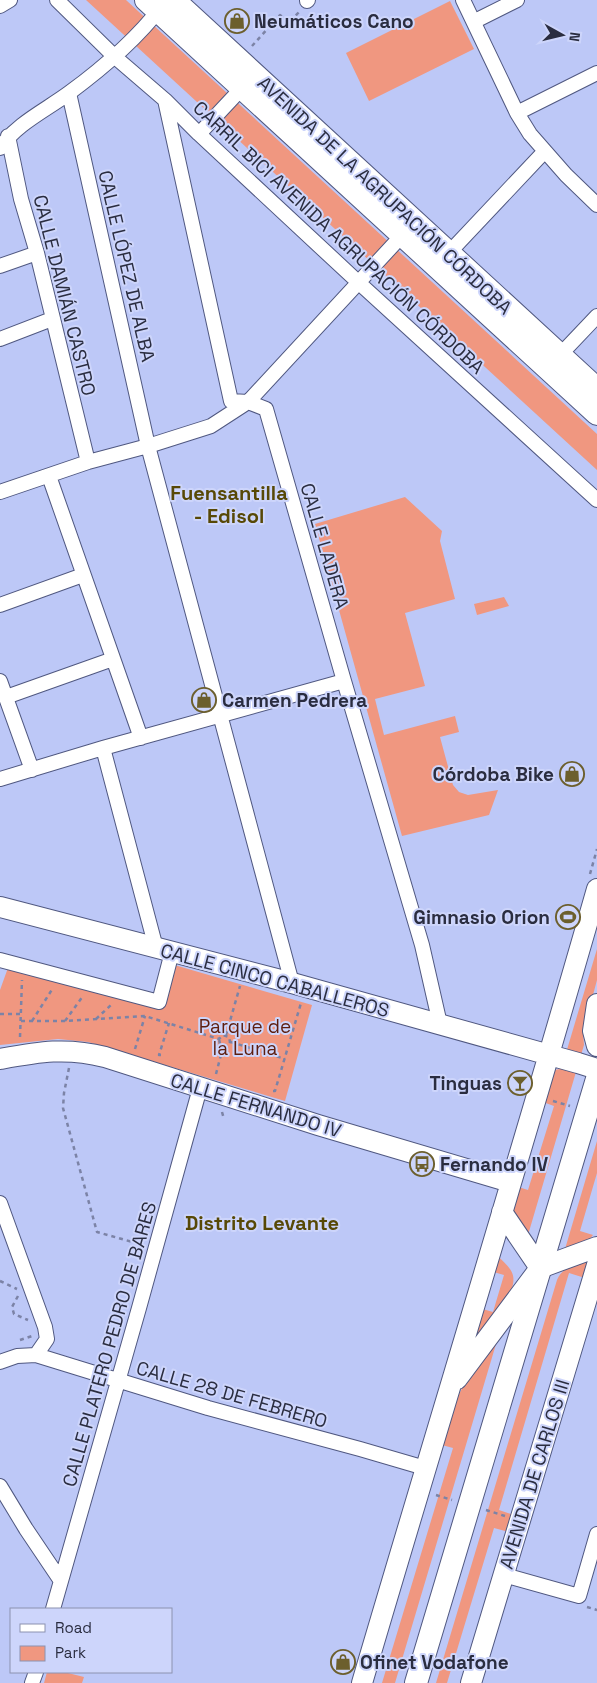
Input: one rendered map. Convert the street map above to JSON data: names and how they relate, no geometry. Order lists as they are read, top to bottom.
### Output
{
  "streets": {
    "main road": ["AVENIDA DE LA AGRUPACIÓN CÓRDOBA"],
    "street": [
      "CARRIL BICI AVENIDA AGRUPACIÓN CÓRDOBA",
      "CALLE LÓPEZ DE ALBA",
      "CALLE DAMIÁN CASTRO",
      "CALLE LADERA",
      "CALLE CINCO CABALLEROS",
      "CALLE FERNANDO IV",
      "CALLE PLATERO PEDRO DE BARES",
      "CALLE 28 DE FEBRERO",
      "AVENIDA DE CARLOS III"
    ]
  },
  "crossings": [
    ["AVENIDA DE LA AGRUPACIÓN CÓRDOBA", "CARRIL BICI AVENIDA AGRUPACIÓN CÓRDOBA"],
    ["CARRIL BICI AVENIDA AGRUPACIÓN CÓRDOBA", "CALLE LADERA"],
    ["CALLE LÓPEZ DE ALBA", "CALLE CINCO CABALLEROS"],
    ["CALLE LADERA", "CALLE CINCO CABALLEROS"],
    ["CALLE FERNANDO IV", "CALLE PLATERO PEDRO DE BARES"],
    ["CALLE PLATERO PEDRO DE BARES", "CALLE 28 DE FEBRERO"]
  ],
  "districts": ["Fuensantilla - Edisol", "Distrito Levante"],
  "parks": ["Parque de la Luna"],
  "places": {
    "shop": [
      "Neumáticos Cano",
      "Carmen Pedrera",
      "Córdoba Bike",
      "Ofinet Vodafone"
    ],
    "sports": ["Gimnasio Orion"],
    "bar": ["Tinguas"],
    "bus stop": ["Fernando IV"]
  },
  "legend": ["Road", "Park"],
  "north": "right"
}
